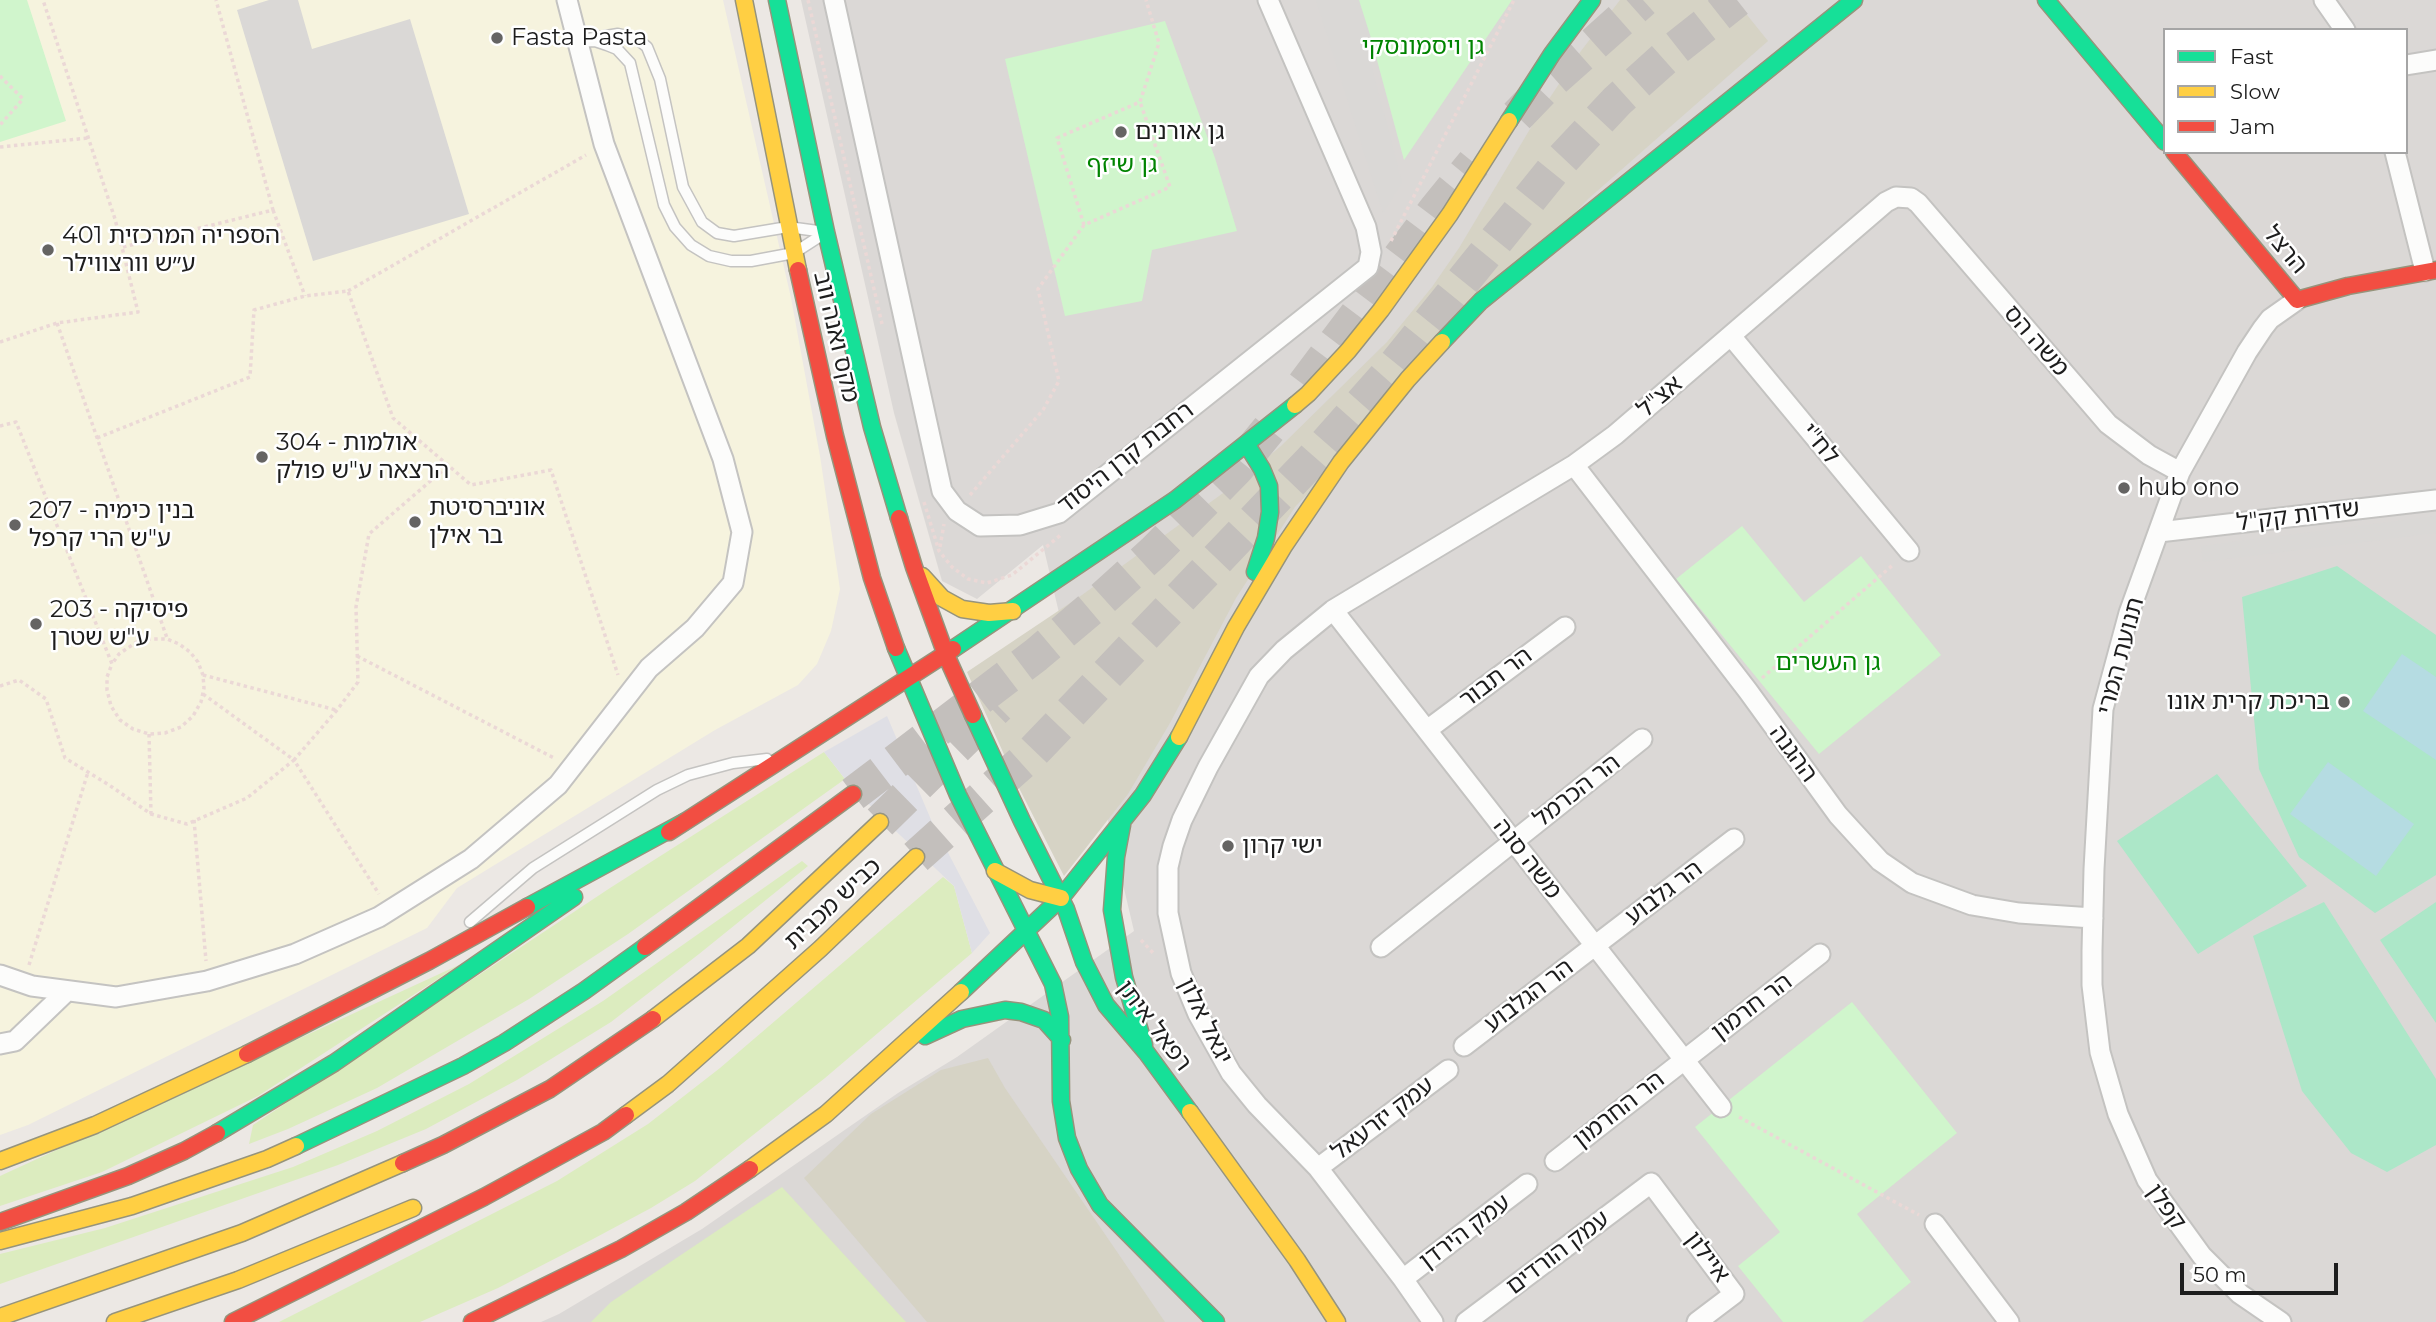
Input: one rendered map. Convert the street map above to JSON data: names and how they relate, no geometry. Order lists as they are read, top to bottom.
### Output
{
  "streets": {
    "main road": [
      "הרצל",
      "מקס ואנה ווב",
      "כביש מכבית",
      "רפאל איתן"
    ],
    "street": [
      "משה הס",
      "אצ\"ל",
      "לח\"י",
      "רחבת קרן היסוד",
      "שדרות קק\"ל",
      "תנועת המרי",
      "הר תבור",
      "ההגנה",
      "הר הכרמל",
      "משה סנה",
      "הר גלבוע",
      "הר הגלבוע",
      "הר חרמון",
      "יגאל אלון",
      "הר החרמון",
      "עמק יזרעאל",
      "קפלן",
      "עמק הירדן",
      "עמק הורדים",
      "איילון"
    ]
  },
  "crossings": [
    ["הרצל", "תנועת המרי"],
    ["מקס ואנה ווב", "רפאל איתן"],
    ["משה הס", "אצ\"ל"],
    ["משה הס", "תנועת המרי"],
    ["אצ\"ל", "לח\"י"],
    ["אצ\"ל", "ההגנה"],
    ["אצ\"ל", "יגאל אלון"],
    ["שדרות קק\"ל", "תנועת המרי"],
    ["תנועת המרי", "ההגנה"],
    ["תנועת המרי", "קפלן"],
    ["הר תבור", "משה סנה"],
    ["הר הכרמל", "משה סנה"],
    ["משה סנה", "הר גלבוע"],
    ["משה סנה", "הר הגלבוע"],
    ["משה סנה", "הר חרמון"],
    ["משה סנה", "יגאל אלון"],
    ["משה סנה", "הר החרמון"],
    ["הר גלבוע", "הר הגלבוע"],
    ["הר חרמון", "הר החרמון"],
    ["יגאל אלון", "עמק יזרעאל"],
    ["יגאל אלון", "עמק הירדן"],
    ["עמק הורדים", "איילון"]
  ],
  "parks": ["גן ויסמונסקי", "גן שיזף", "גן העשרים"],
  "places": [
    "Fasta Pasta",
    "גן אורנים",
    "401 הספריה המרכזית ע״ש וורצווילר",
    "304 - אולמות הרצאה ע\"ש פולק",
    "hub ono",
    "אוניברסיטת בר אילן",
    "207 - בנין כימיה ע\"ש הרי קרפל",
    "203 - פיסיקה ע\"ש שטרן",
    "בריכת קרית אונו",
    "ישי קרון"
  ],
  "legend": ["Fast", "Slow", "Jam"],
  "scale_bar": "50 m"
}
